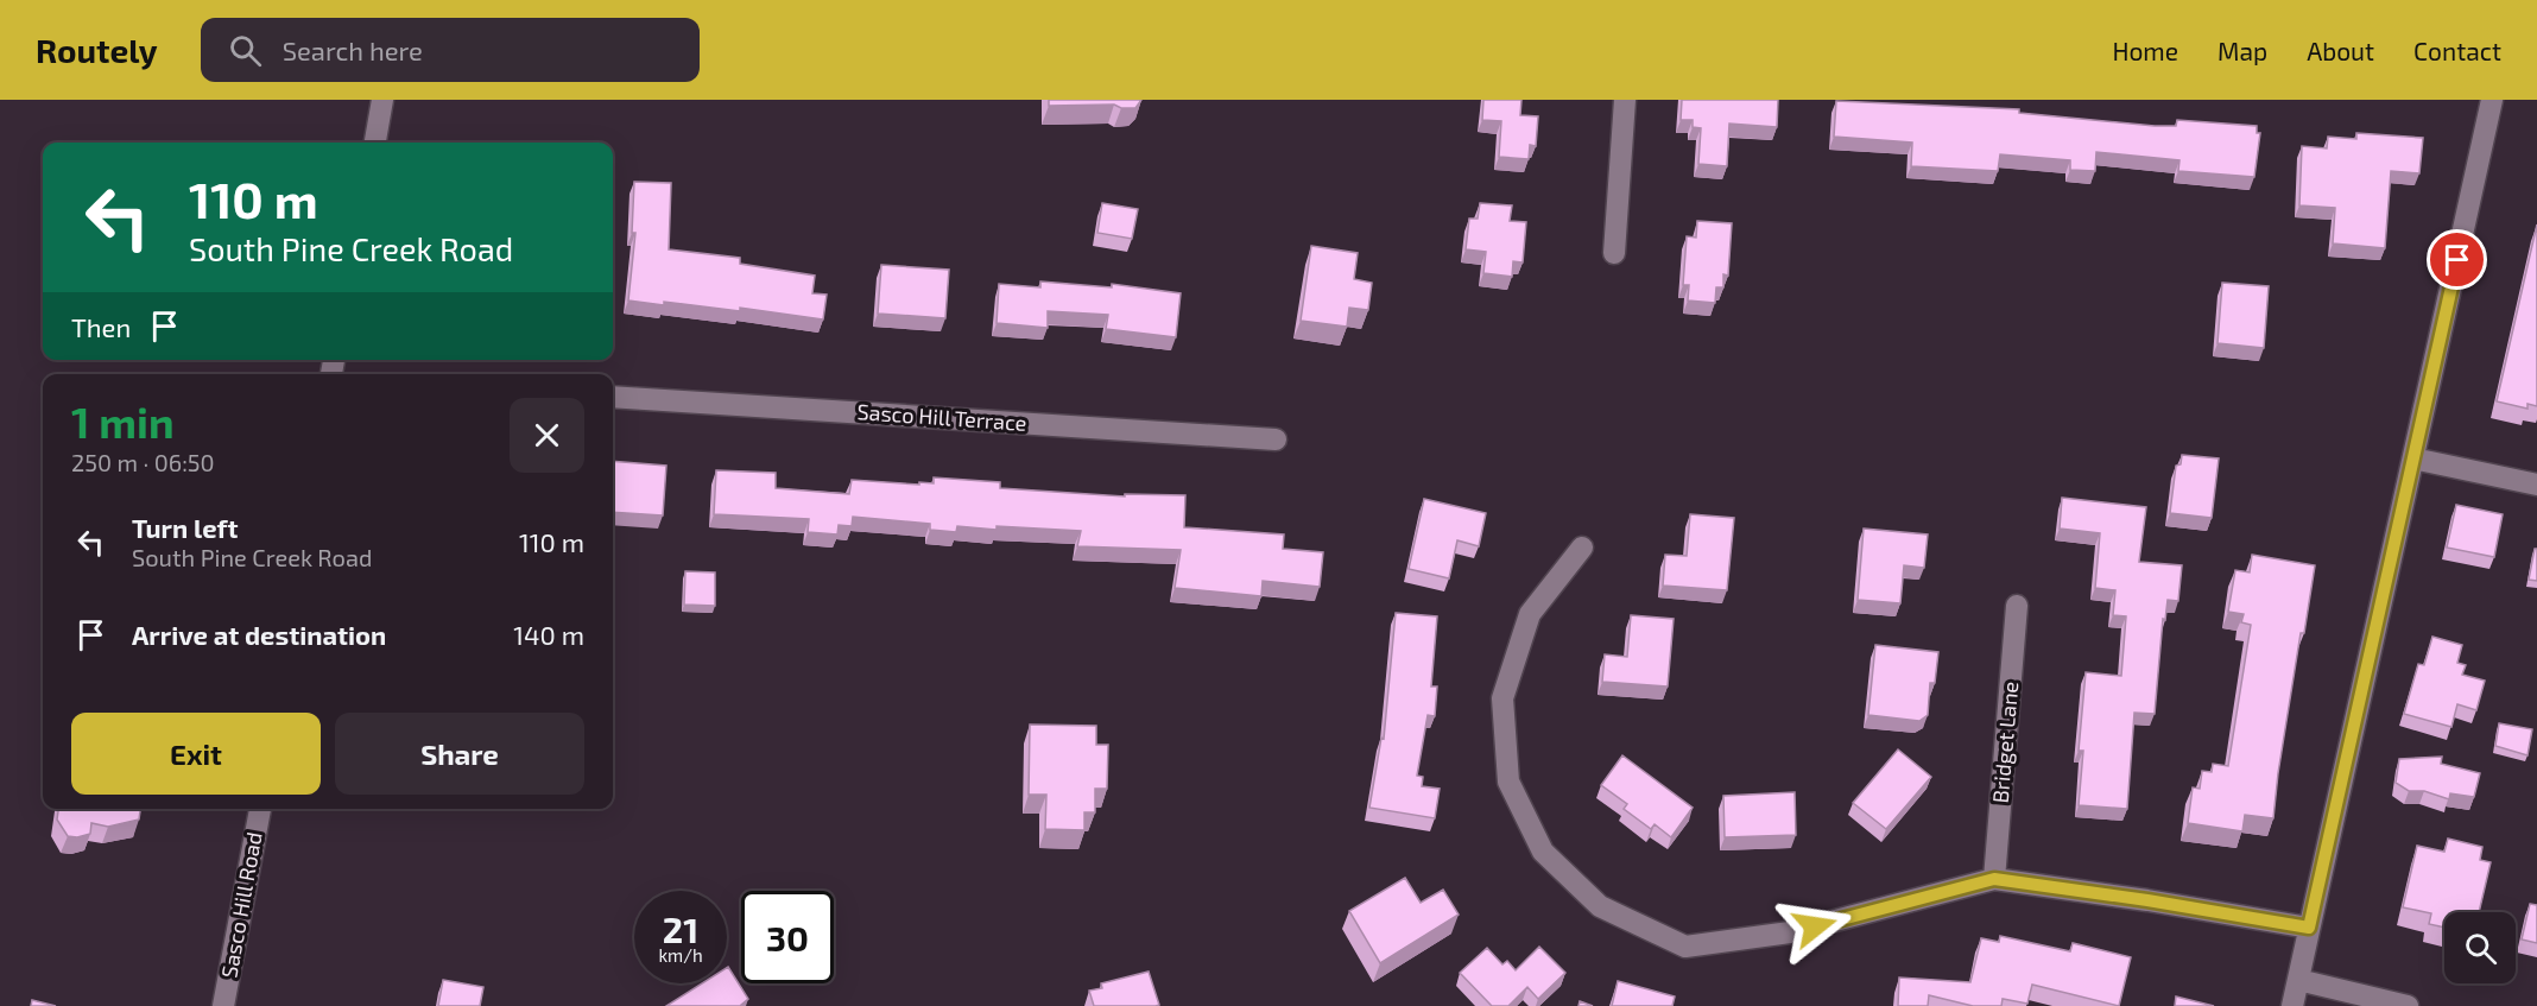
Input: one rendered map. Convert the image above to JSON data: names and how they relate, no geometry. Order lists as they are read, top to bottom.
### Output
{
  "streets": {
    "street": ["Sasco Hill Terrace", "Bridget Lane", "Sasco Hill Road"]
  },
  "page": {
    "header": "Routely",
    "search": "Search here",
    "nav": [
      "Home",
      "Map",
      "About",
      "Contact"
    ],
    "turn": ["110 m", "South Pine Creek Road"],
    "then": "Then",
    "heading": ["1 min", "250 m · 06:50"],
    "list": [
      {
        "name": "Turn left",
        "note": "South Pine Creek Road",
        "value": "110 m"
      },
      {
        "name": "Arrive at destination",
        "value": "140 m"
      }
    ],
    "buttons": ["Exit", "Share"],
    "speed": "21 km/h",
    "limit": "30"
  }
}
